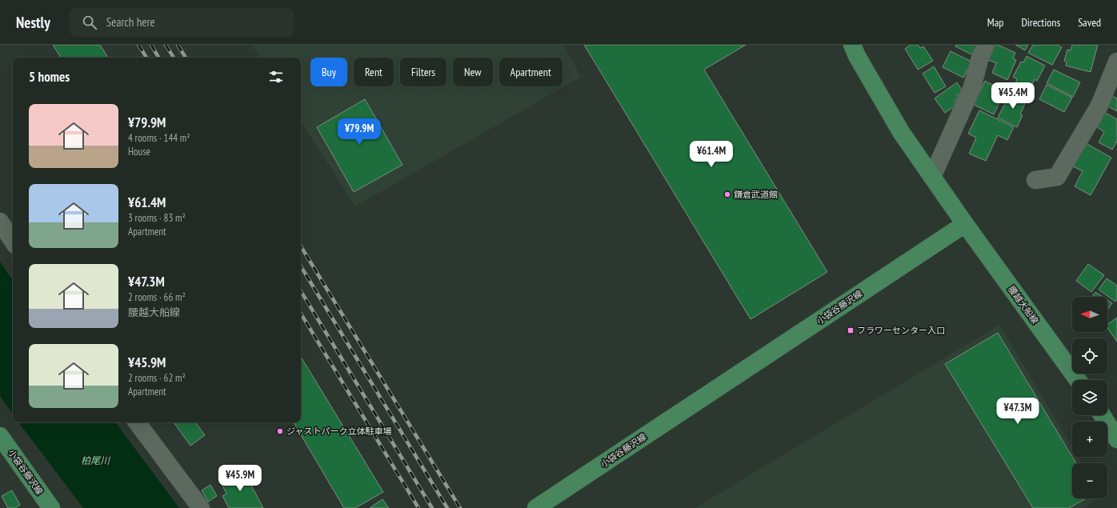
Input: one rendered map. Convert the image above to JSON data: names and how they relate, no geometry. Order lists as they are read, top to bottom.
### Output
{
  "streets": {
    "main road": ["腰越大船線", "小袋谷藤沢線"]
  },
  "crossings": [
    ["腰越大船線", "小袋谷藤沢線"]
  ],
  "water": ["柏尾川"],
  "places": {
    "other": ["鎌倉武道館", "ジャストパーク立体駐車場"],
    "transit": ["フラワーセンター入口"]
  },
  "north": "left",
  "page": {
    "header": "Nestly",
    "search": "Search here",
    "nav": ["Map", "Directions", "Saved"],
    "chip": [
      "Buy",
      "Rent",
      "Filters",
      "New",
      "Apartment"
    ],
    "heading": "5 homes",
    "price": [
      "¥45.4M",
      "¥79.9M",
      "¥61.4M",
      "¥47.3M",
      "¥45.9M"
    ],
    "list": [
      {
        "name": "¥79.9M",
        "note": "4 rooms · 144 m² · House"
      },
      {
        "name": "¥61.4M",
        "note": "3 rooms · 83 m² · Apartment"
      },
      {
        "name": "¥47.3M",
        "note": "2 rooms · 66 m² · 腰越大船線"
      },
      {
        "name": "¥45.9M",
        "note": "2 rooms · 62 m² · Apartment"
      }
    ],
    "map_buttons": ["+", "−"]
  }
}
